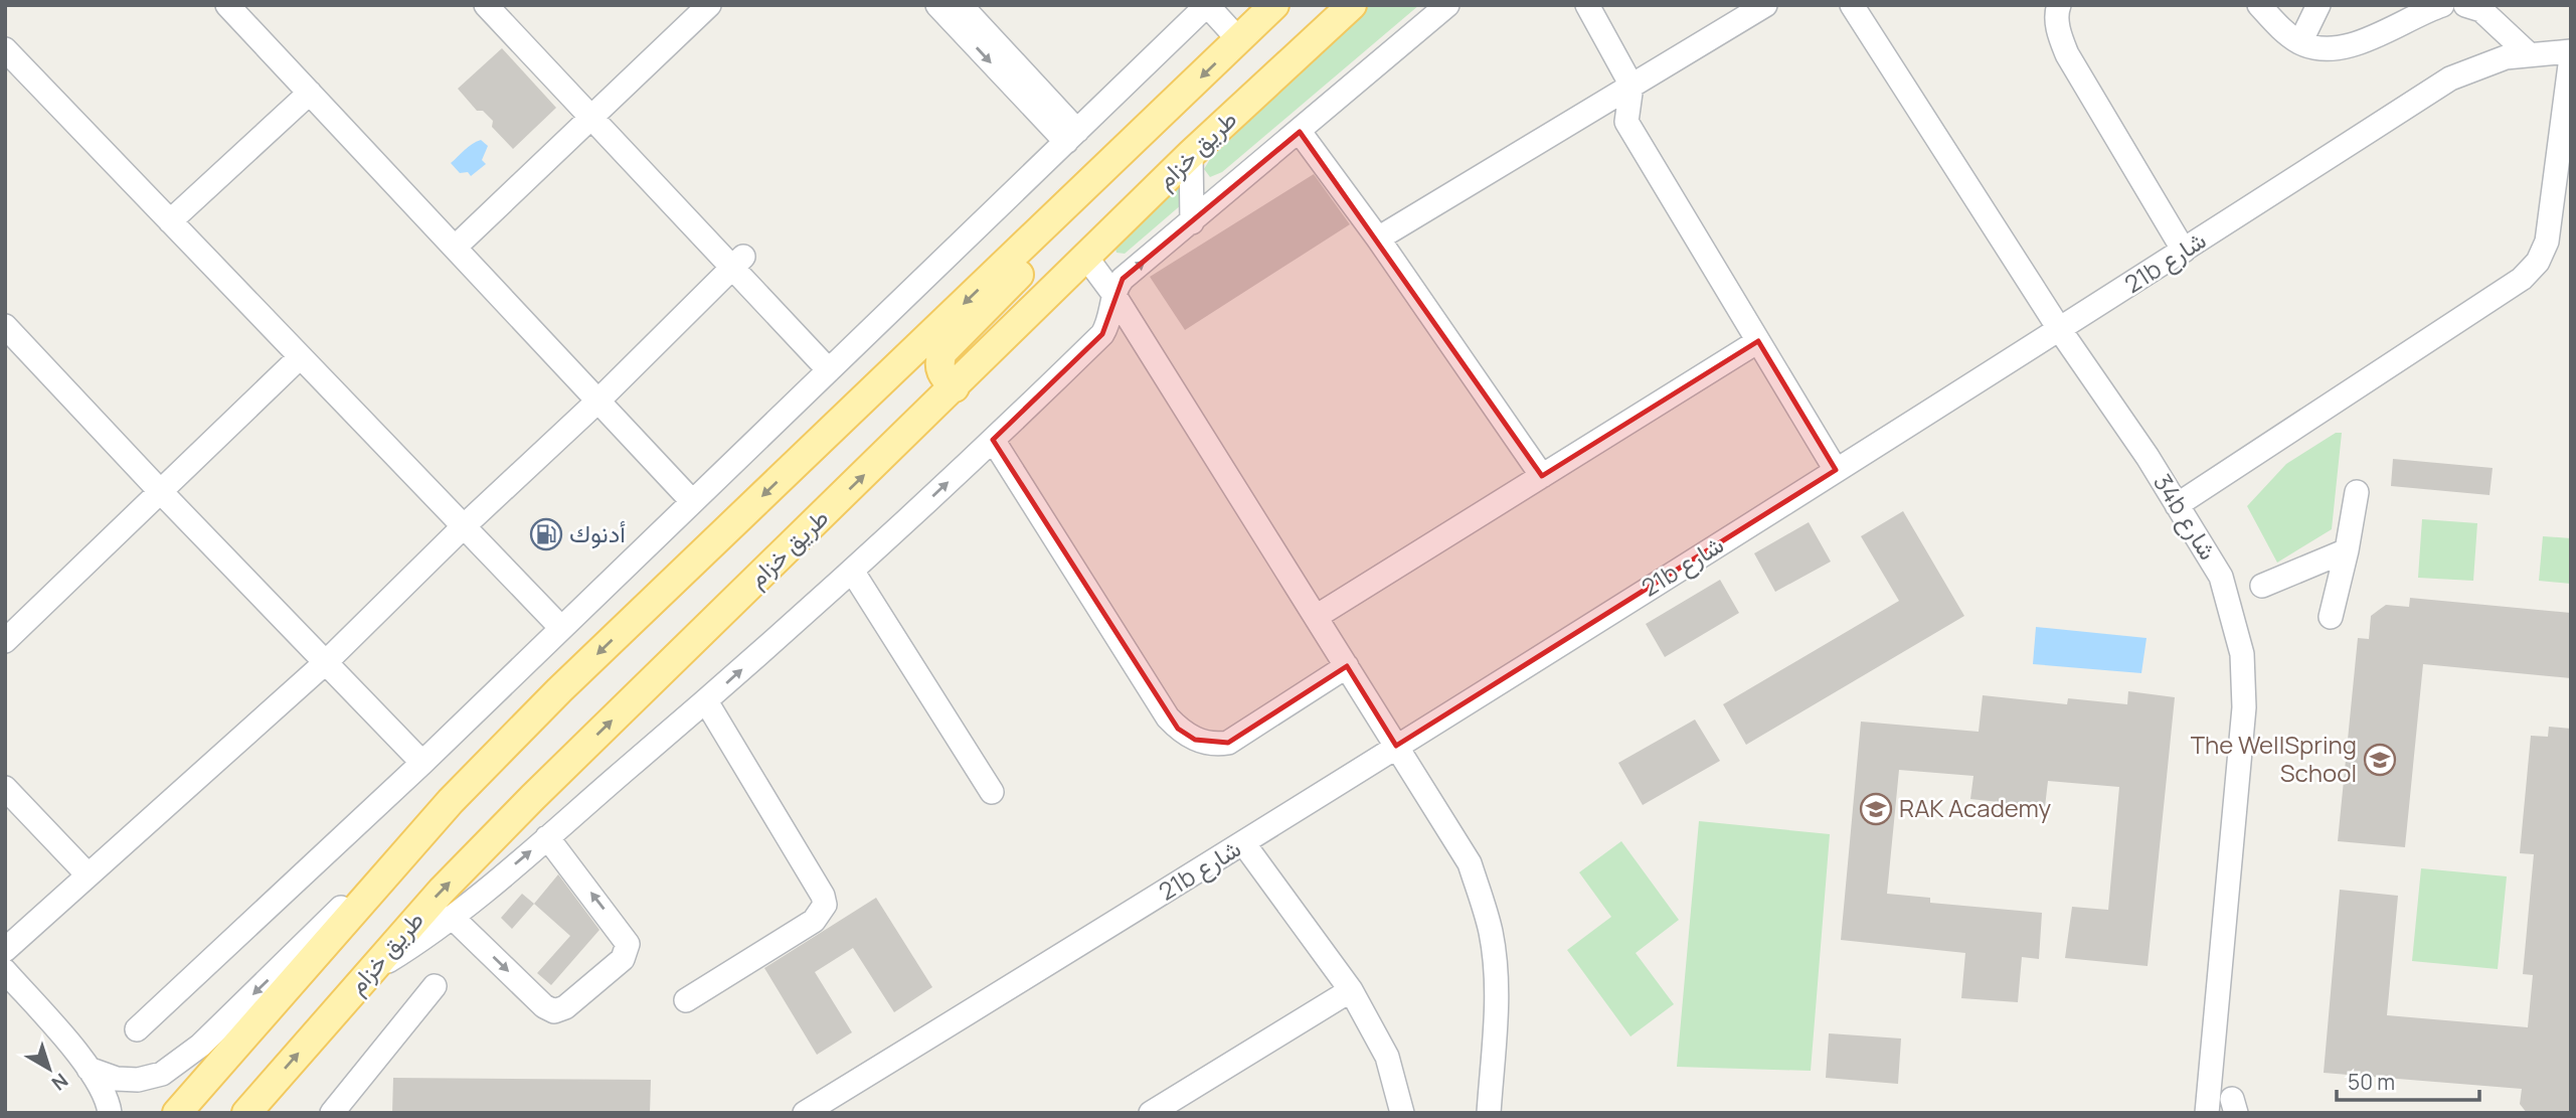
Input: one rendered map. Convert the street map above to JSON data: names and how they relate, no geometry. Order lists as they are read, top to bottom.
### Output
{
  "streets": {
    "main road": ["طريق خزام"],
    "street": ["21b شارع", "34b شارع"]
  },
  "crossings": [
    ["21b شارع", "34b شارع"]
  ],
  "places": {
    "fuel station": ["أدنوك"],
    "school or university": ["The WellSpring School", "RAK Academy"]
  },
  "scale_bar": "50 m",
  "north": "bottom right"
}
